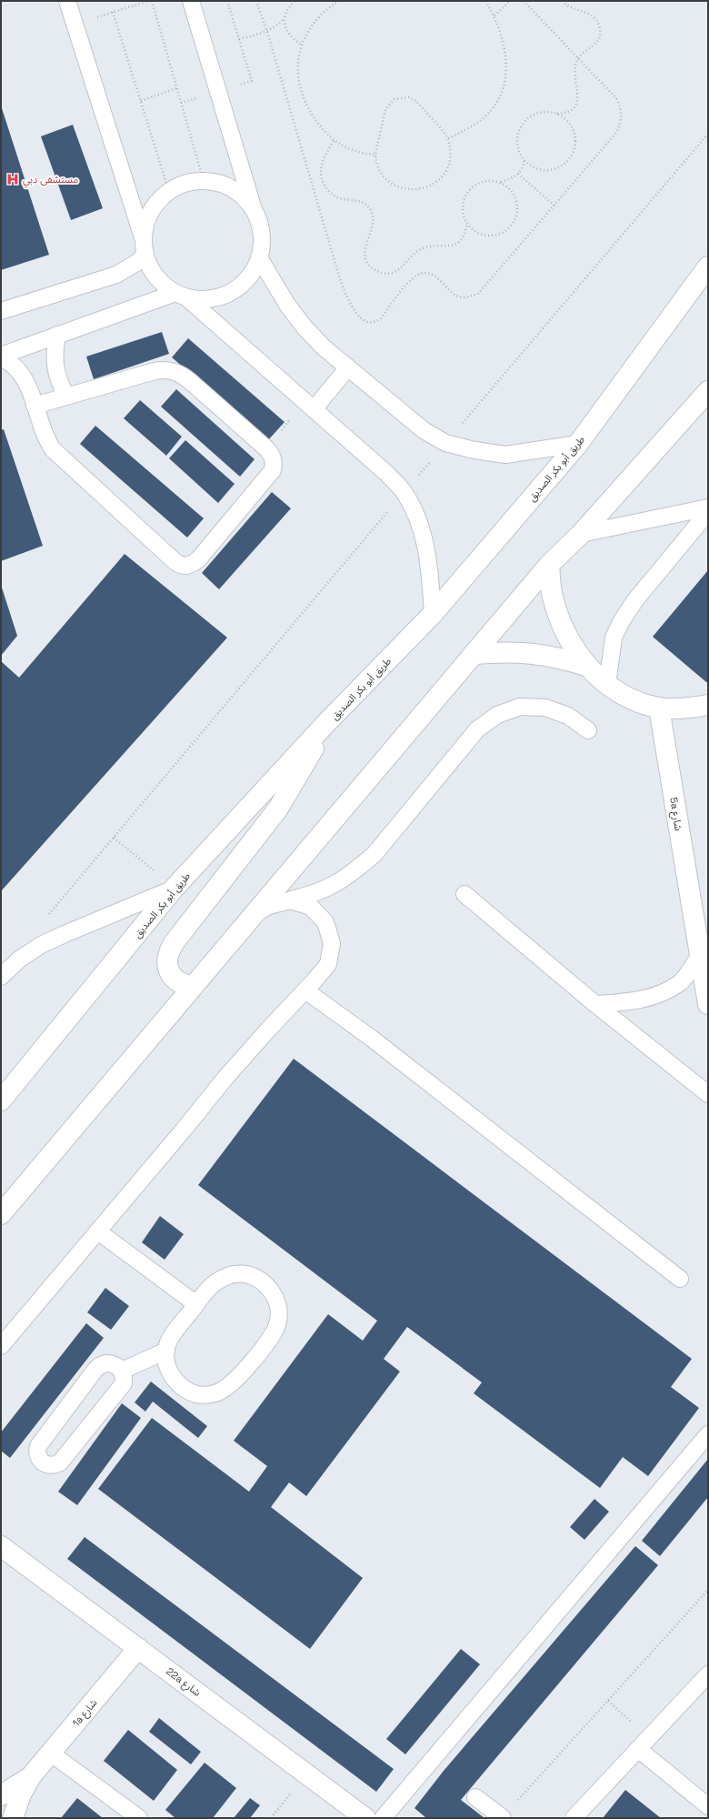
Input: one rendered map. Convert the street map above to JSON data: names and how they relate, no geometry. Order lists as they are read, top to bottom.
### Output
{
  "streets": {
    "main road": [
      "طريق أبو بكر الصديق",
      "5a شارع",
      "22a شارع",
      "1a شارع"
    ]
  },
  "crossings": [
    ["22a شارع", "1a شارع"]
  ],
  "places": {
    "hospital": ["مستشفى دبي"]
  }
}
